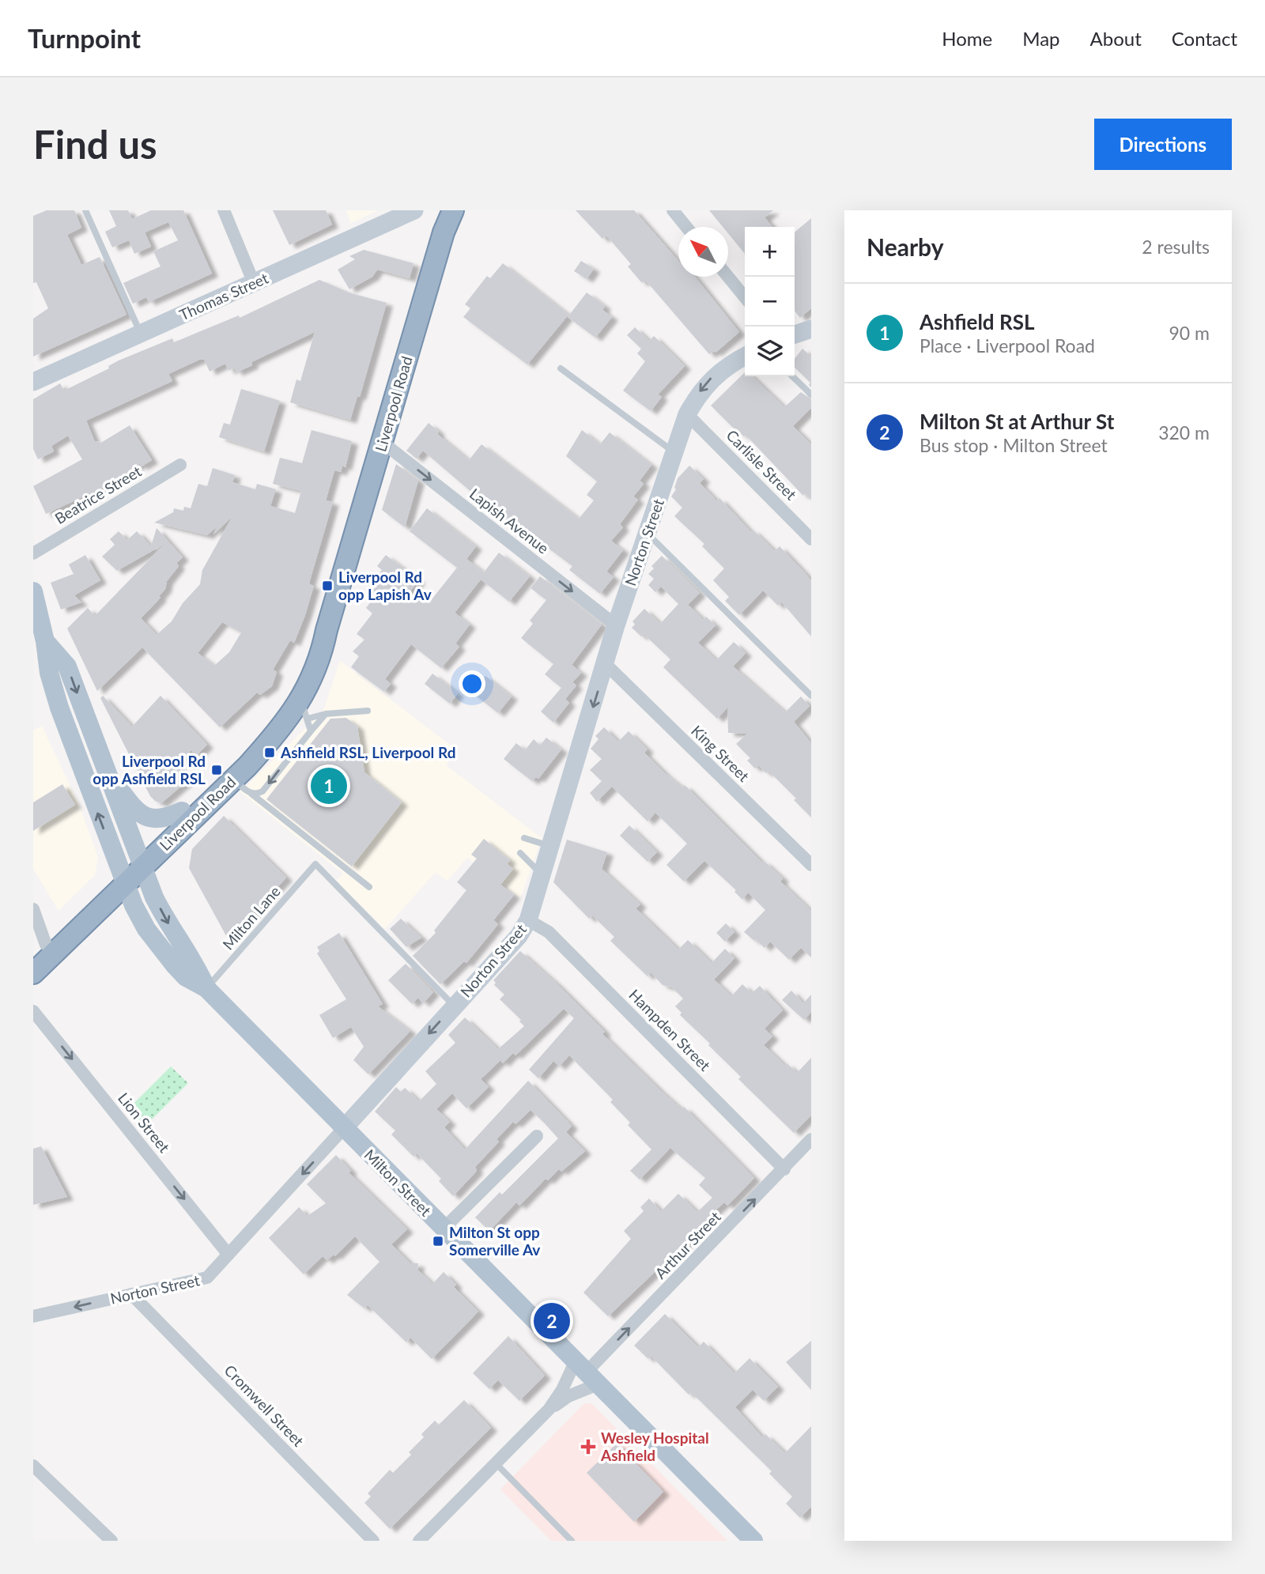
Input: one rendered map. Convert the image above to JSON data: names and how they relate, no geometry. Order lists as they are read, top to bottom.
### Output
{
  "streets": {
    "highway": ["Liverpool Road"],
    "main road": ["Thomas Street", "Norton Street", "Milton Street"],
    "street": [
      "Carlisle Street",
      "Beatrice Street",
      "Lapish Avenue",
      "King Street",
      "Hampden Street",
      "Lion Street",
      "Arthur Street",
      "Cromwell Street"
    ],
    "lane": ["Milton Lane"]
  },
  "crossings": [
    ["Liverpool Road", "Lapish Avenue"],
    ["Liverpool Road", "Milton Street"],
    ["Carlisle Street", "Norton Street"],
    ["Lapish Avenue", "Norton Street"],
    ["Norton Street", "King Street"],
    ["Norton Street", "Milton Lane"],
    ["Norton Street", "Hampden Street"],
    ["Norton Street", "Lion Street"],
    ["Norton Street", "Milton Street"],
    ["Norton Street", "Cromwell Street"],
    ["Milton Lane", "Milton Street"],
    ["Hampden Street", "Arthur Street"],
    ["Milton Street", "Arthur Street"]
  ],
  "one_way": [
    "Lapish Avenue",
    "Norton Street",
    "Lion Street",
    "Arthur Street"
  ],
  "places": {
    "transit": [
      "Liverpool Rd opp Lapish Av",
      "Ashfield RSL, Liverpool Rd",
      "Liverpool Rd opp Ashfield RSL",
      "Milton St opp Somerville Av"
    ],
    "health": ["Wesley Hospital Ashfield"]
  },
  "north": "top left",
  "page": {
    "header": "Turnpoint",
    "nav": [
      "Home",
      "Map",
      "About",
      "Contact"
    ],
    "buttons": "Directions",
    "title": "Find us",
    "heading": ["Nearby", "2 results"],
    "map_buttons": ["+", "−"],
    "list": [
      {
        "mark": "1",
        "name": "Ashfield RSL",
        "note": "Place · Liverpool Road",
        "value": "90 m"
      },
      {
        "mark": "2",
        "name": "Milton St at Arthur St",
        "note": "Bus stop · Milton Street",
        "value": "320 m"
      }
    ],
    "pins": ["1", "2"]
  }
}
